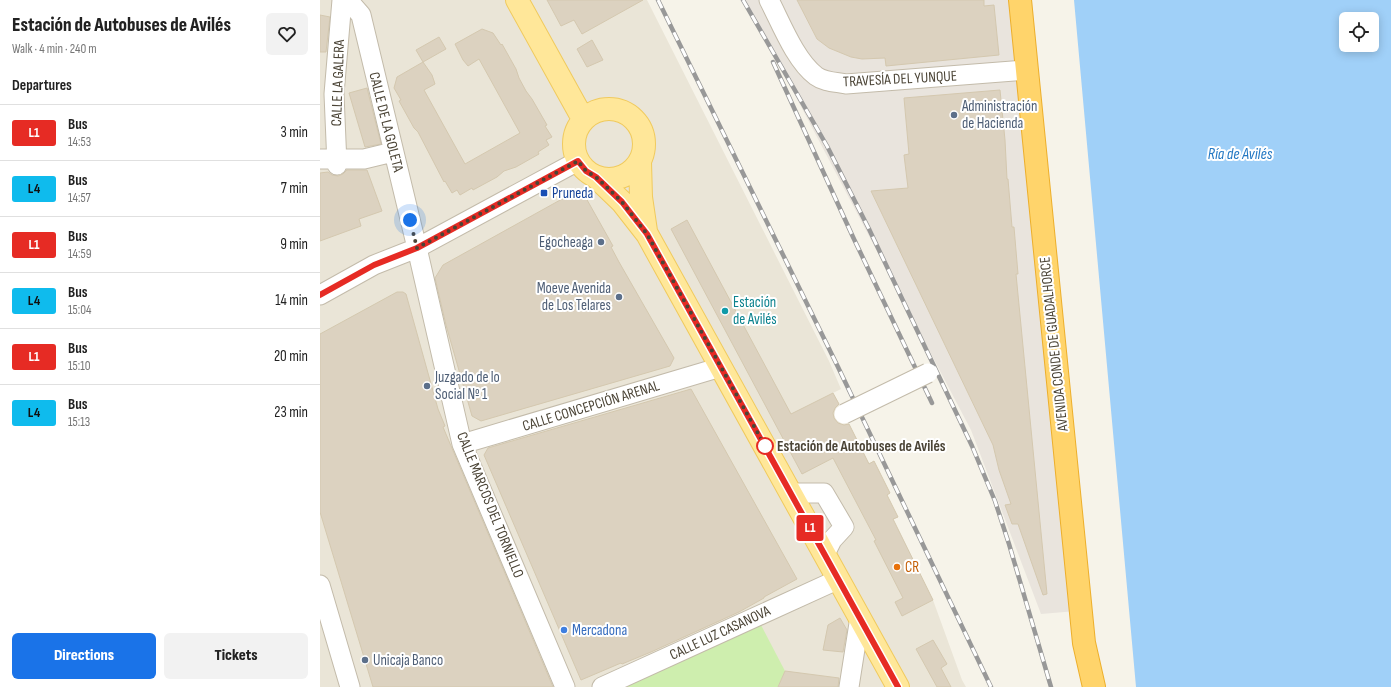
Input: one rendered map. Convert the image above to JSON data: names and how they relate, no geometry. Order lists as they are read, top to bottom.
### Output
{
  "streets": {
    "highway": ["AVENIDA CONDE DE GUADALHORCE"],
    "street": [
      "TRAVESÍA DEL YUNQUE",
      "CALLE LA GALERA",
      "CALLE DE LA GOLETA",
      "CALLE CONCEPCIÓN ARENAL",
      "CALLE MARCOS DEL TORNIELLO",
      "CALLE LUZ CASANOVA"
    ]
  },
  "crossings": [
    ["TRAVESÍA DEL YUNQUE", "AVENIDA CONDE DE GUADALHORCE"],
    ["CALLE DE LA GOLETA", "CALLE MARCOS DEL TORNIELLO"],
    ["CALLE CONCEPCIÓN ARENAL", "CALLE MARCOS DEL TORNIELLO"]
  ],
  "water": ["Ría de Avilés"],
  "places": {
    "other": [
      "Administración de Hacienda",
      "Egocheaga",
      "Moeve Avenida de Los Telares",
      "Estación de Avilés",
      "Juzgado de lo Social Nº 1",
      "Estación de Autobuses de Avilés",
      "CR",
      "Mercadona",
      "Unicaja Banco"
    ],
    "transit": ["Pruneda"]
  },
  "lines": ["bus line L1"],
  "page": {
    "heading": [
      ["Estación de Autobuses de Avilés", "Walk · 4 min · 240 m"],
      "Departures"
    ],
    "on_map": "L1",
    "list": [
      {
        "mark": "L1",
        "name": "Bus",
        "note": "14:53",
        "value": "3 min"
      },
      {
        "mark": "L4",
        "name": "Bus",
        "note": "14:57",
        "value": "7 min"
      },
      {
        "mark": "L1",
        "name": "Bus",
        "note": "14:59",
        "value": "9 min"
      },
      {
        "mark": "L4",
        "name": "Bus",
        "note": "15:04",
        "value": "14 min"
      },
      {
        "mark": "L1",
        "name": "Bus",
        "note": "15:10",
        "value": "20 min"
      },
      {
        "mark": "L4",
        "name": "Bus",
        "note": "15:13",
        "value": "23 min"
      }
    ],
    "buttons": ["Directions", "Tickets"]
  }
}
